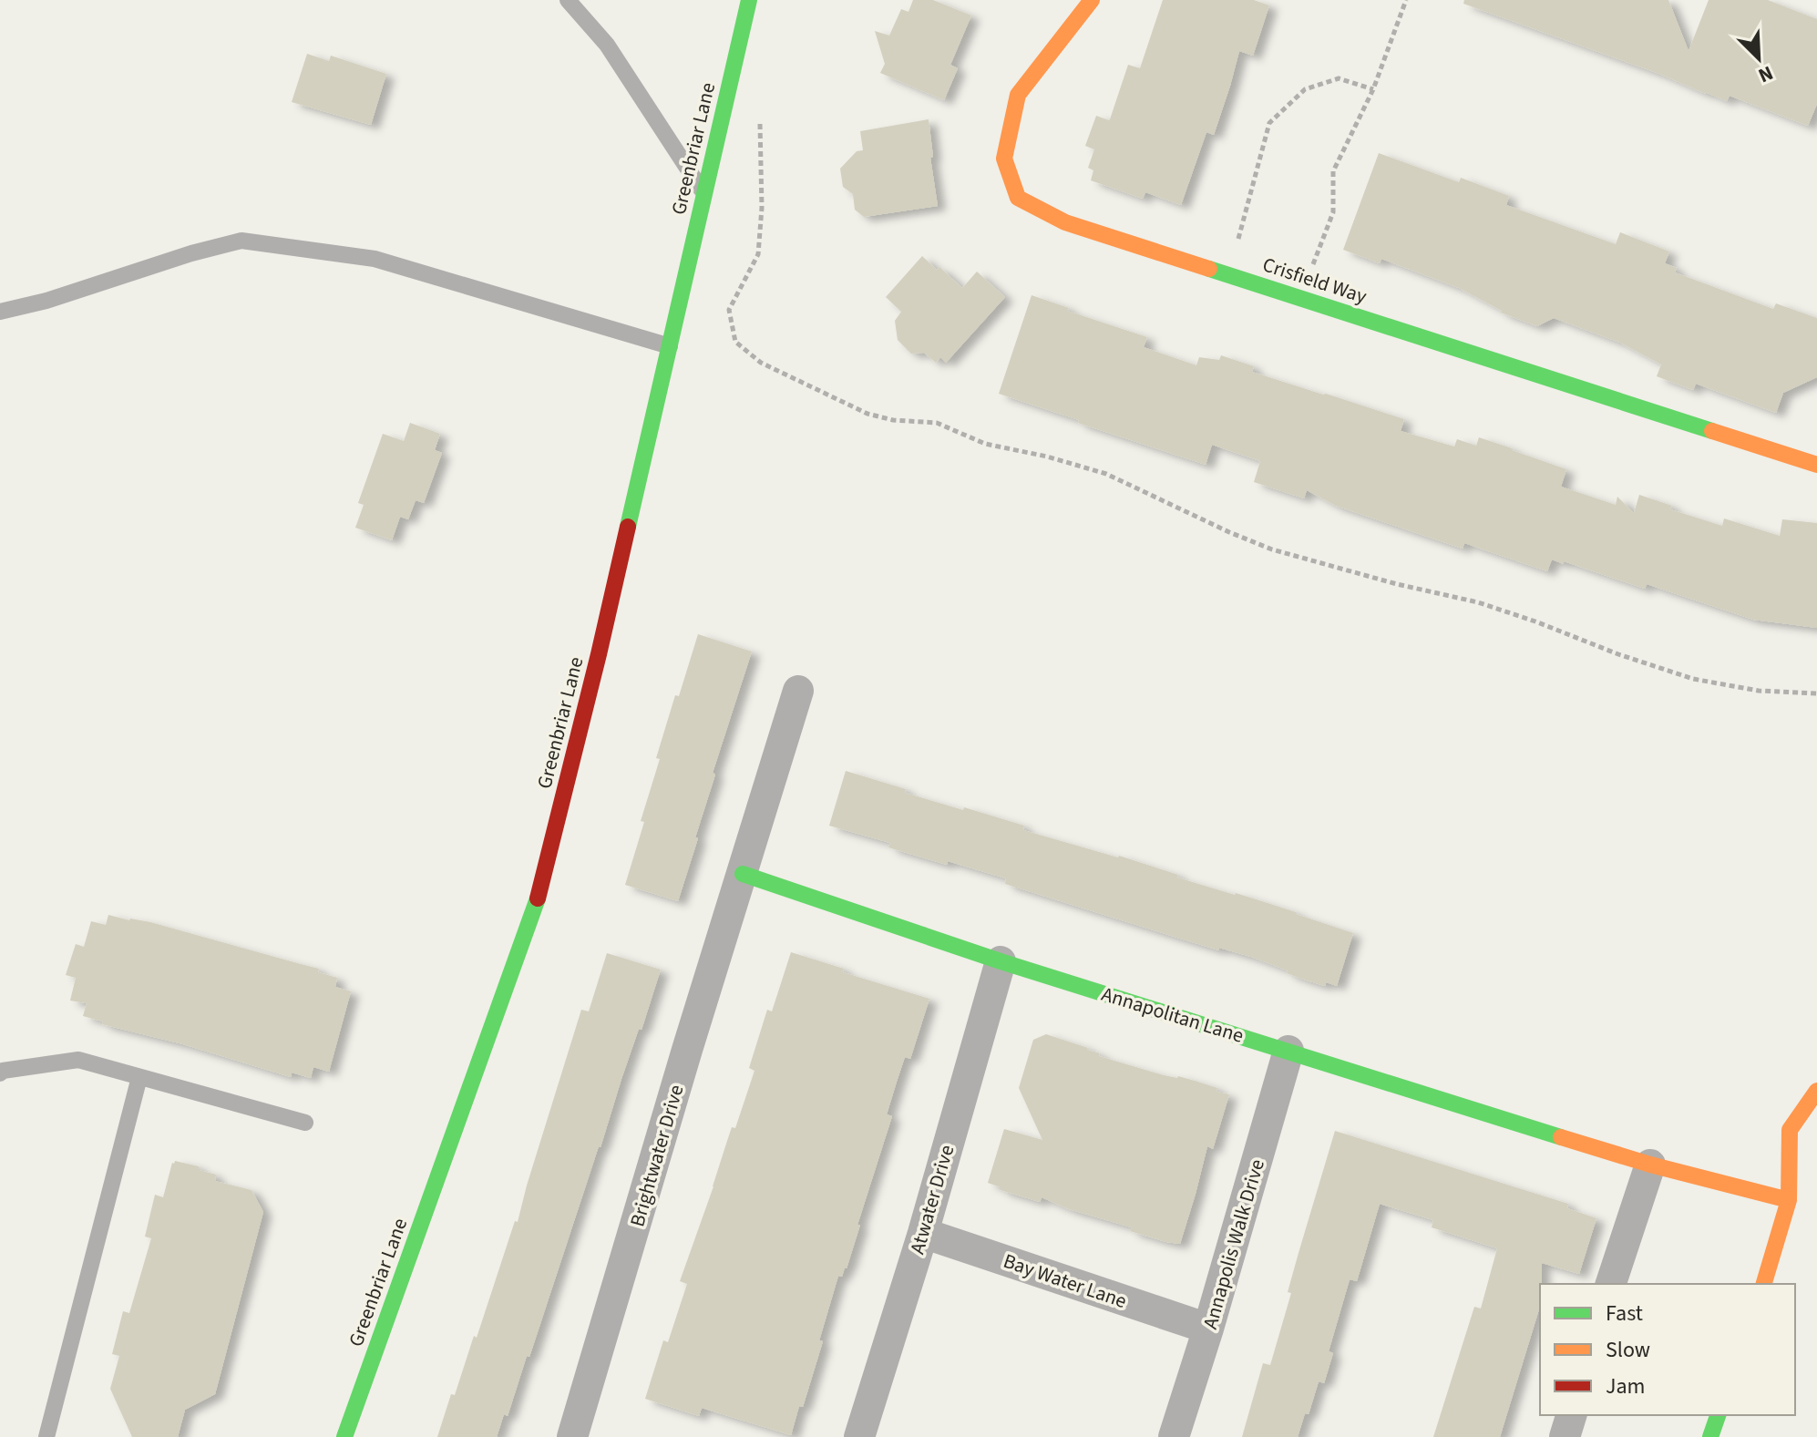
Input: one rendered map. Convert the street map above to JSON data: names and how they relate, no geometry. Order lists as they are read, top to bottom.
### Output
{
  "streets": {
    "street": [
      "Greenbriar Lane",
      "Crisfield Way",
      "Annapolitan Lane",
      "Brightwater Drive",
      "Atwater Drive",
      "Annapolis Walk Drive",
      "Bay Water Lane"
    ]
  },
  "crossings": [
    ["Annapolitan Lane", "Brightwater Drive"],
    ["Annapolitan Lane", "Atwater Drive"],
    ["Annapolitan Lane", "Annapolis Walk Drive"],
    ["Atwater Drive", "Bay Water Lane"],
    ["Annapolis Walk Drive", "Bay Water Lane"]
  ],
  "legend": ["Fast", "Slow", "Jam"],
  "north": "bottom right"
}
